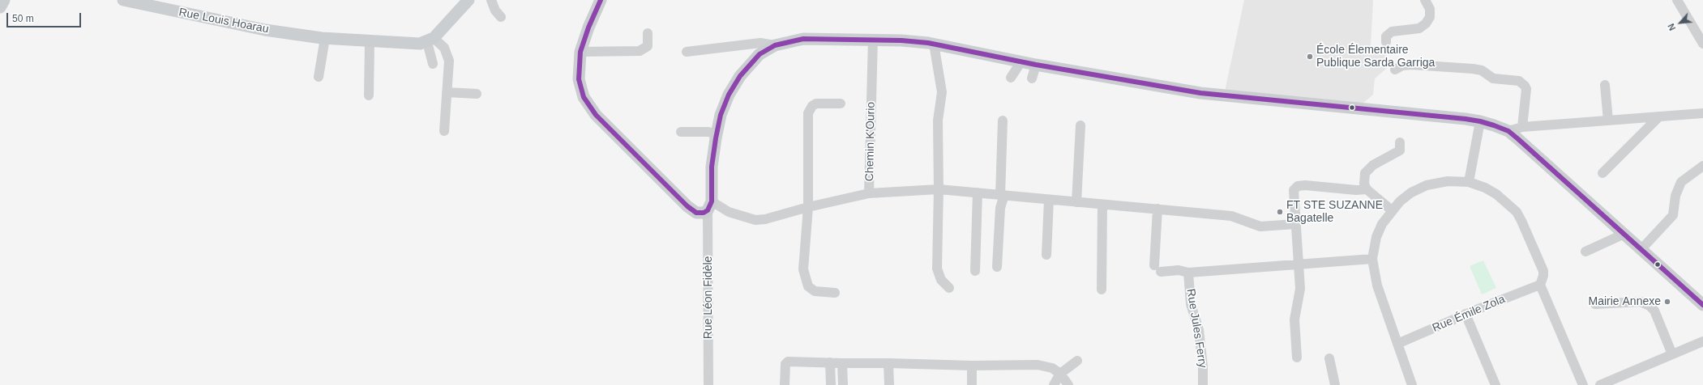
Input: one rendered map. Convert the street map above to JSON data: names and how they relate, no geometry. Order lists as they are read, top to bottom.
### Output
{
  "streets": {
    "main road": ["Rue Louis Hoarau"],
    "street": [
      "Chemin K'Ourio",
      "Rue Léon Fidèle",
      "Rue Émile Zola",
      "Rue Jules Ferry"
    ]
  },
  "crossings": [
    ["Chemin K'Ourio", "Rue Jules Ferry"]
  ],
  "places": ["École Élementaire Publique Sarda Garriga", "FT STE SUZANNE Bagatelle", "Mairie Annexe"],
  "scale_bar": "50 m",
  "north": "bottom left"
}
